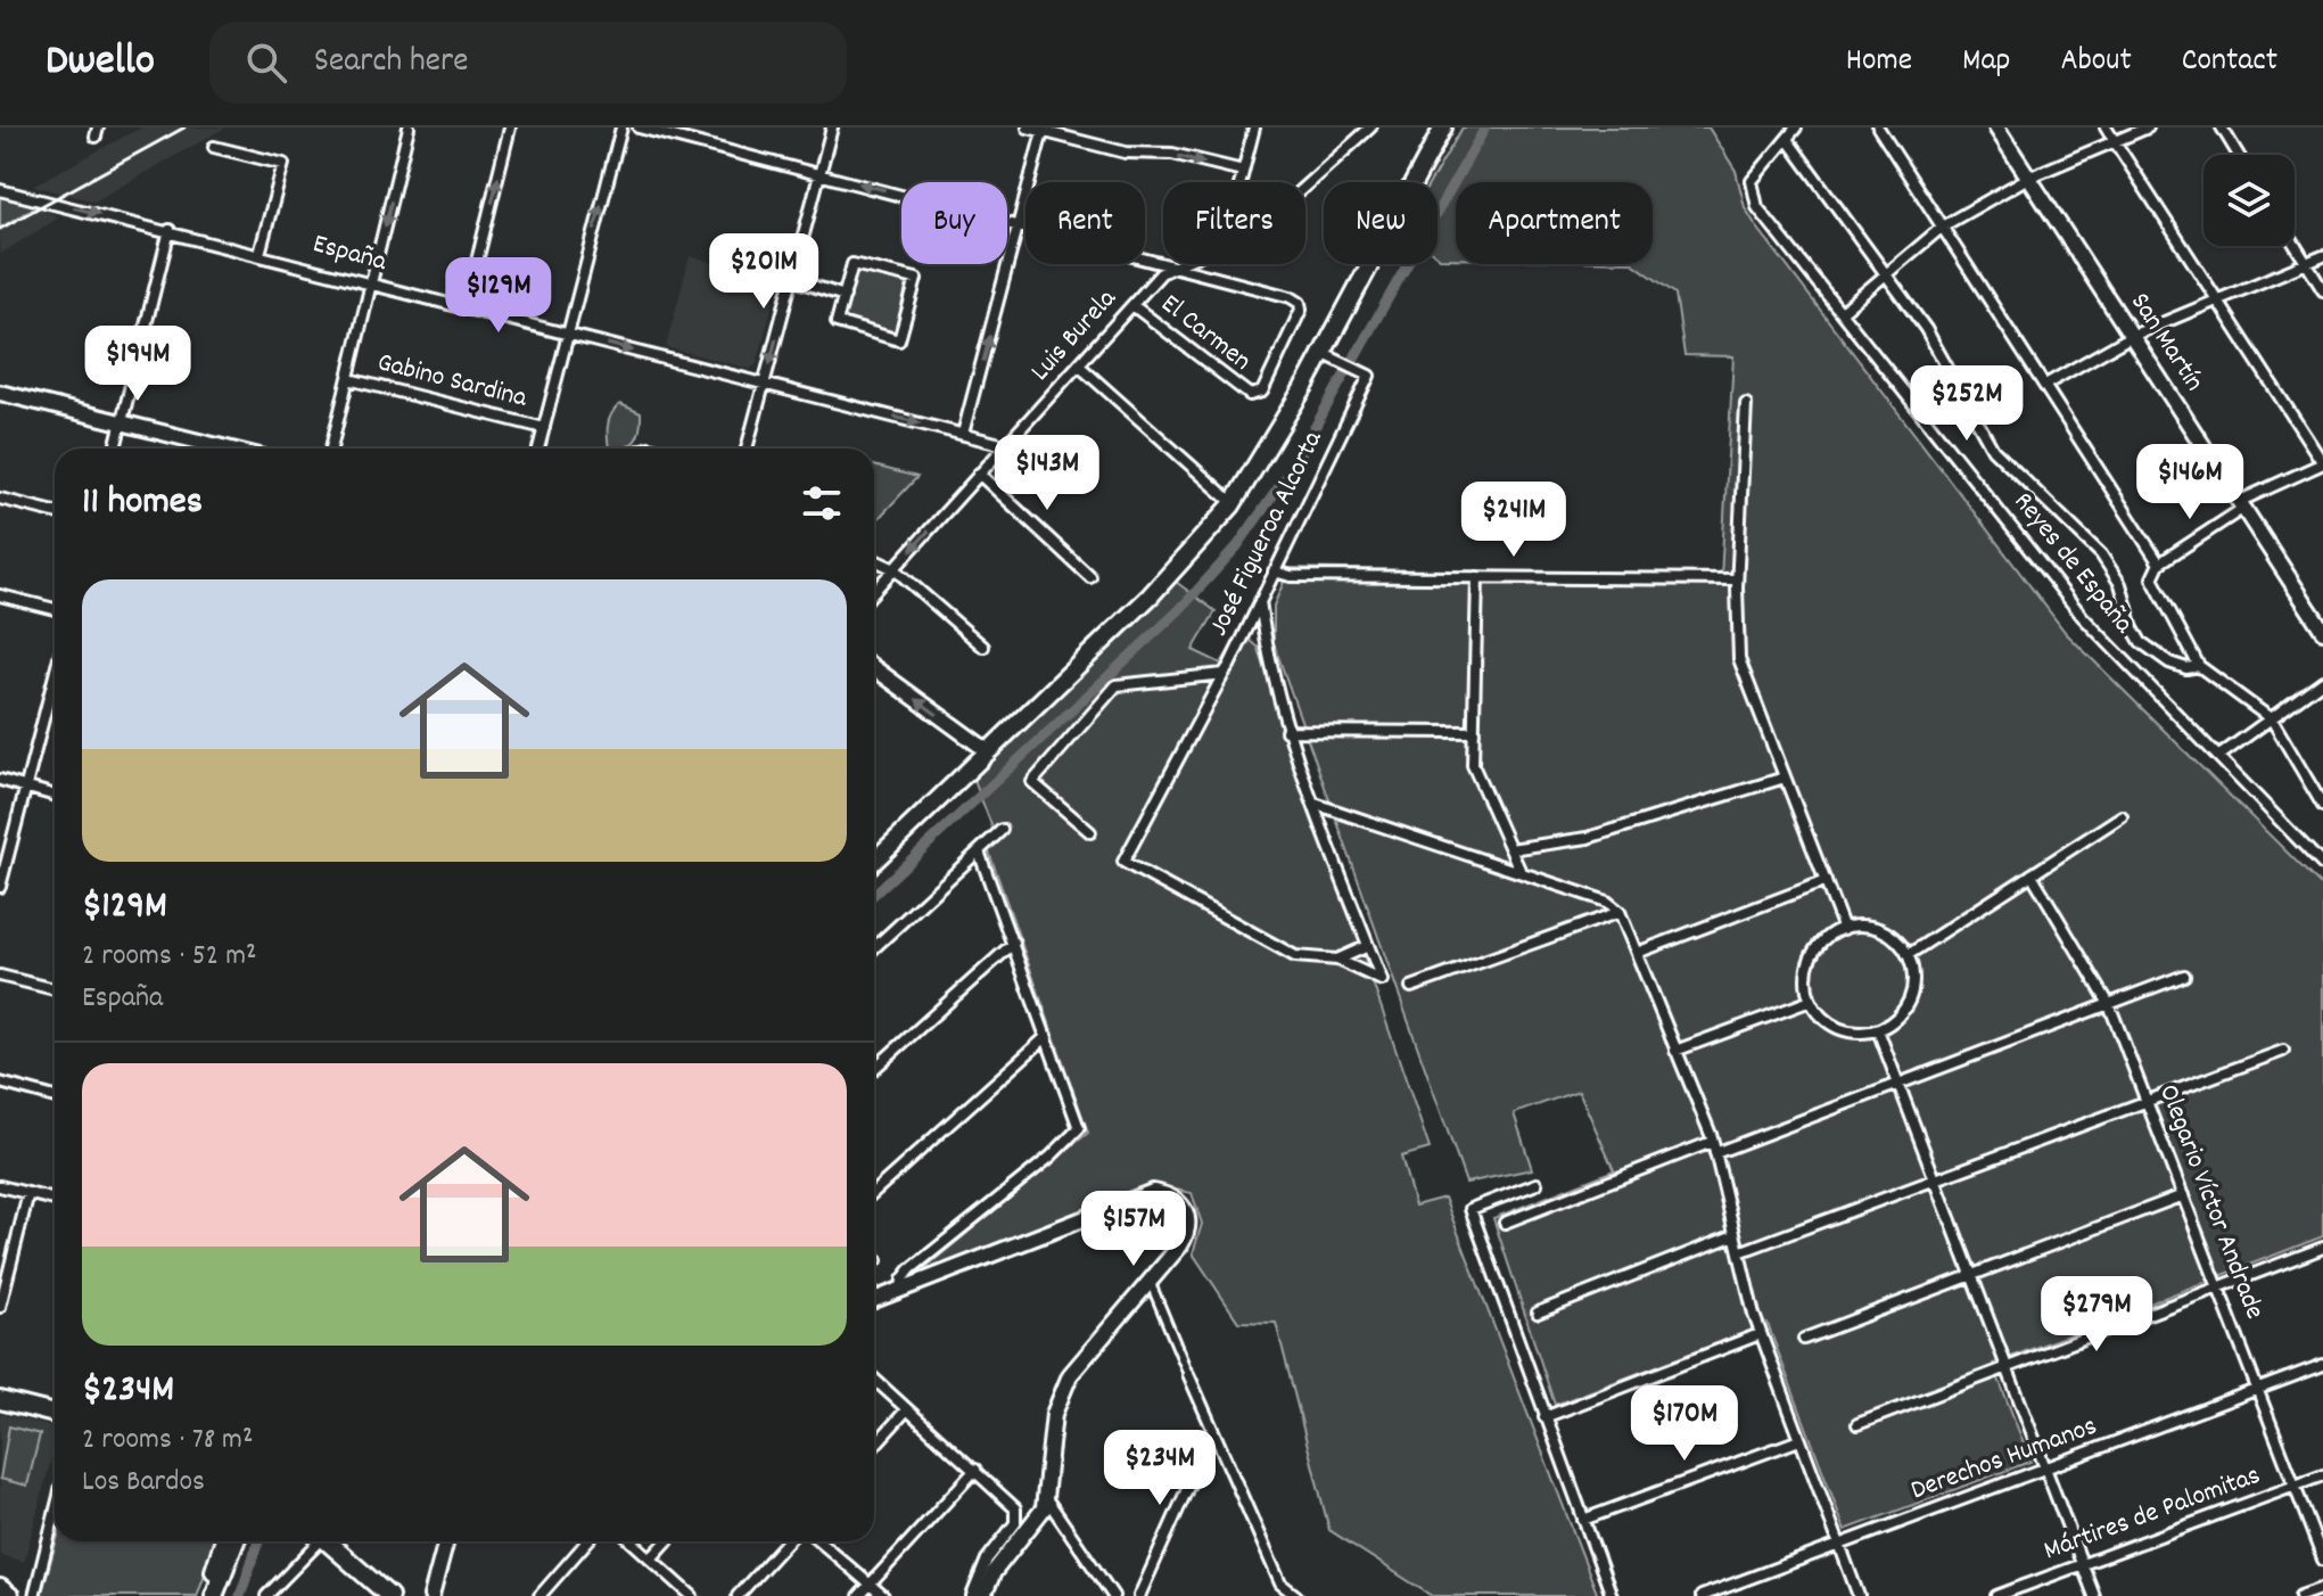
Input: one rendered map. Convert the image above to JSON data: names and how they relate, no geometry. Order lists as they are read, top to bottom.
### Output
{
  "streets": {
    "main road": ["San Martín"],
    "street": [
      "España",
      "El Carmen",
      "Luis Burela",
      "Gabino Sardina",
      "José Figueroa Alcorta",
      "Reyes de España",
      "Olegario Víctor Andrade",
      "Derechos Humanos",
      "Mártires de Palomitas"
    ]
  },
  "crossings": [
    ["España", "Luis Burela"],
    ["El Carmen", "Luis Burela"],
    ["Olegario Víctor Andrade", "Derechos Humanos"],
    ["Olegario Víctor Andrade", "Mártires de Palomitas"]
  ],
  "one_way": ["España"],
  "page": {
    "header": "Dwello",
    "search": "Search here",
    "nav": [
      "Home",
      "Map",
      "About",
      "Contact"
    ],
    "chip": [
      "Buy",
      "Rent",
      "Filters",
      "New",
      "Apartment"
    ],
    "price": [
      "$201M",
      "$129M",
      "$194M",
      "$252M",
      "$143M",
      "$146M",
      "$241M",
      "$157M",
      "$279M",
      "$170M",
      "$234M"
    ],
    "heading": "11 homes",
    "list": [
      {
        "name": "$129M",
        "note": "2 rooms · 52 m² · España"
      },
      {
        "name": "$234M",
        "note": "2 rooms · 78 m² · Los Bardos"
      }
    ]
  }
}
